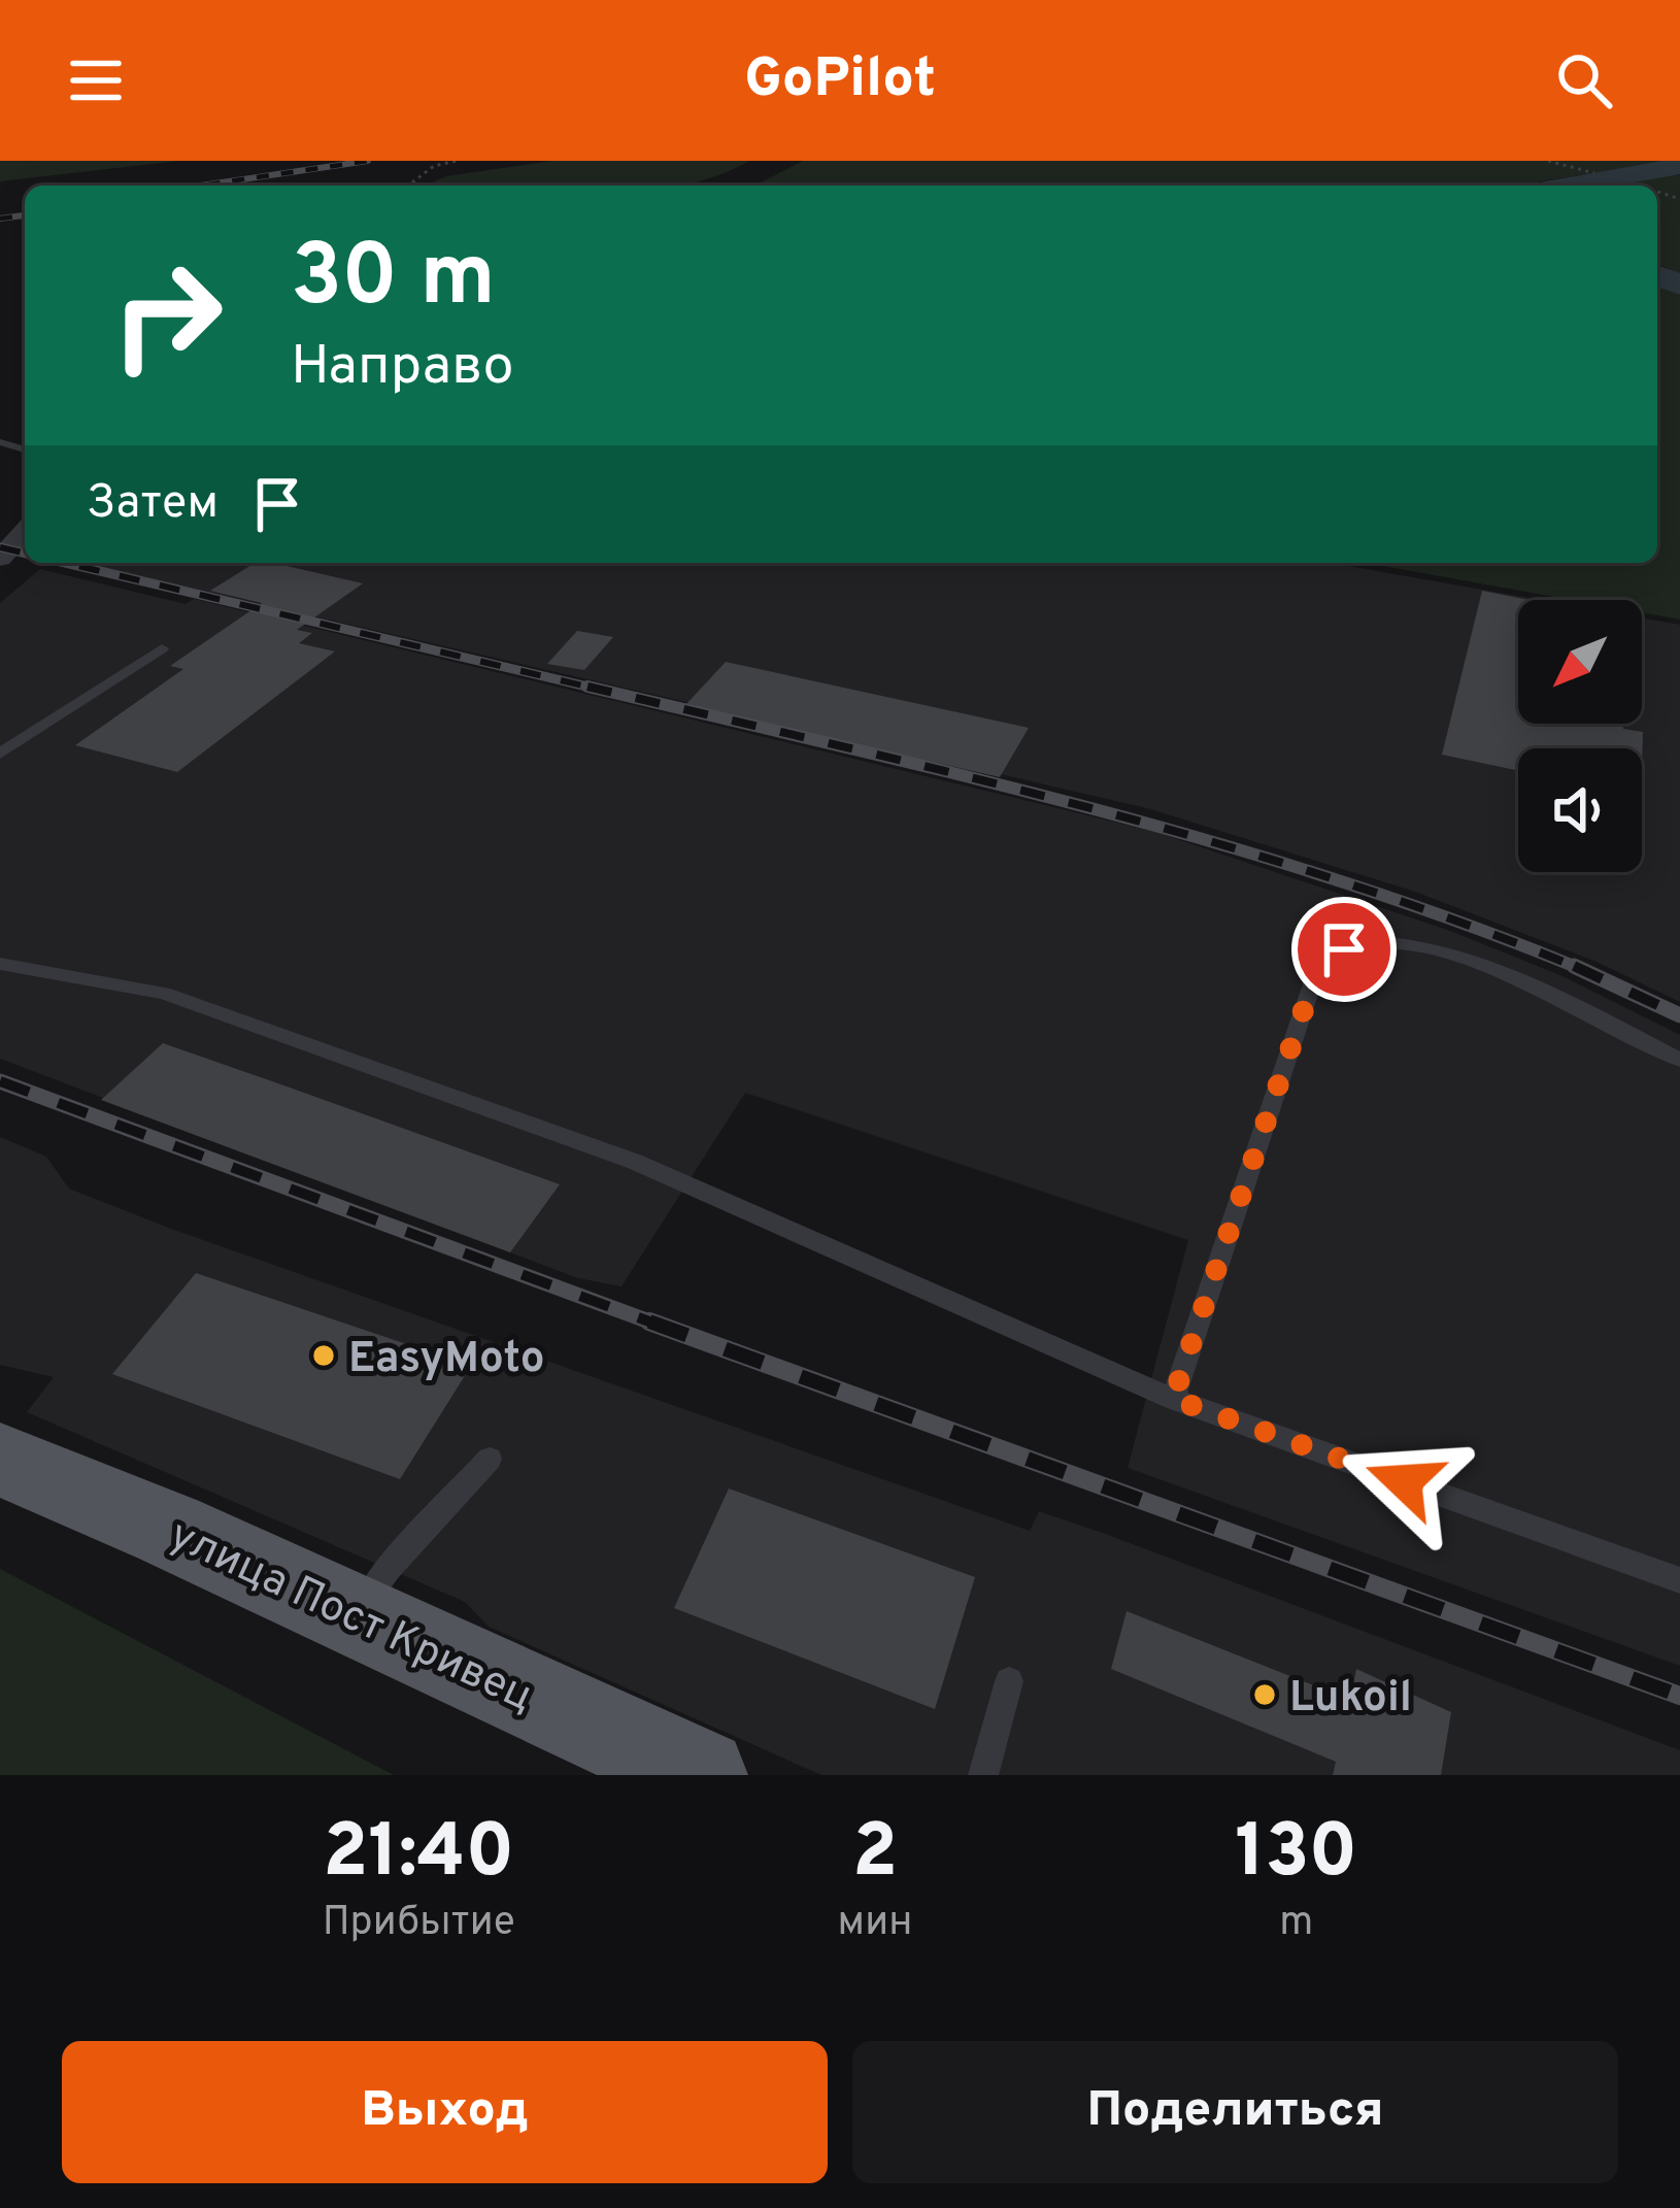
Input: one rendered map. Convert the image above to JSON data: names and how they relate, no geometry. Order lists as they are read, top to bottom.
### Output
{
  "streets": {
    "main road": ["улица Пост Кривец"]
  },
  "places": ["EasyMoto", "Lukoil"],
  "north": "bottom left",
  "page": {
    "header": "GoPilot",
    "turn": ["30 m", "Направо"],
    "then": "Затем",
    "eta": [
      "21:40",
      "Прибытие",
      "2",
      "мин",
      "130",
      "m"
    ],
    "buttons": ["Выход", "Поделиться"]
  }
}
